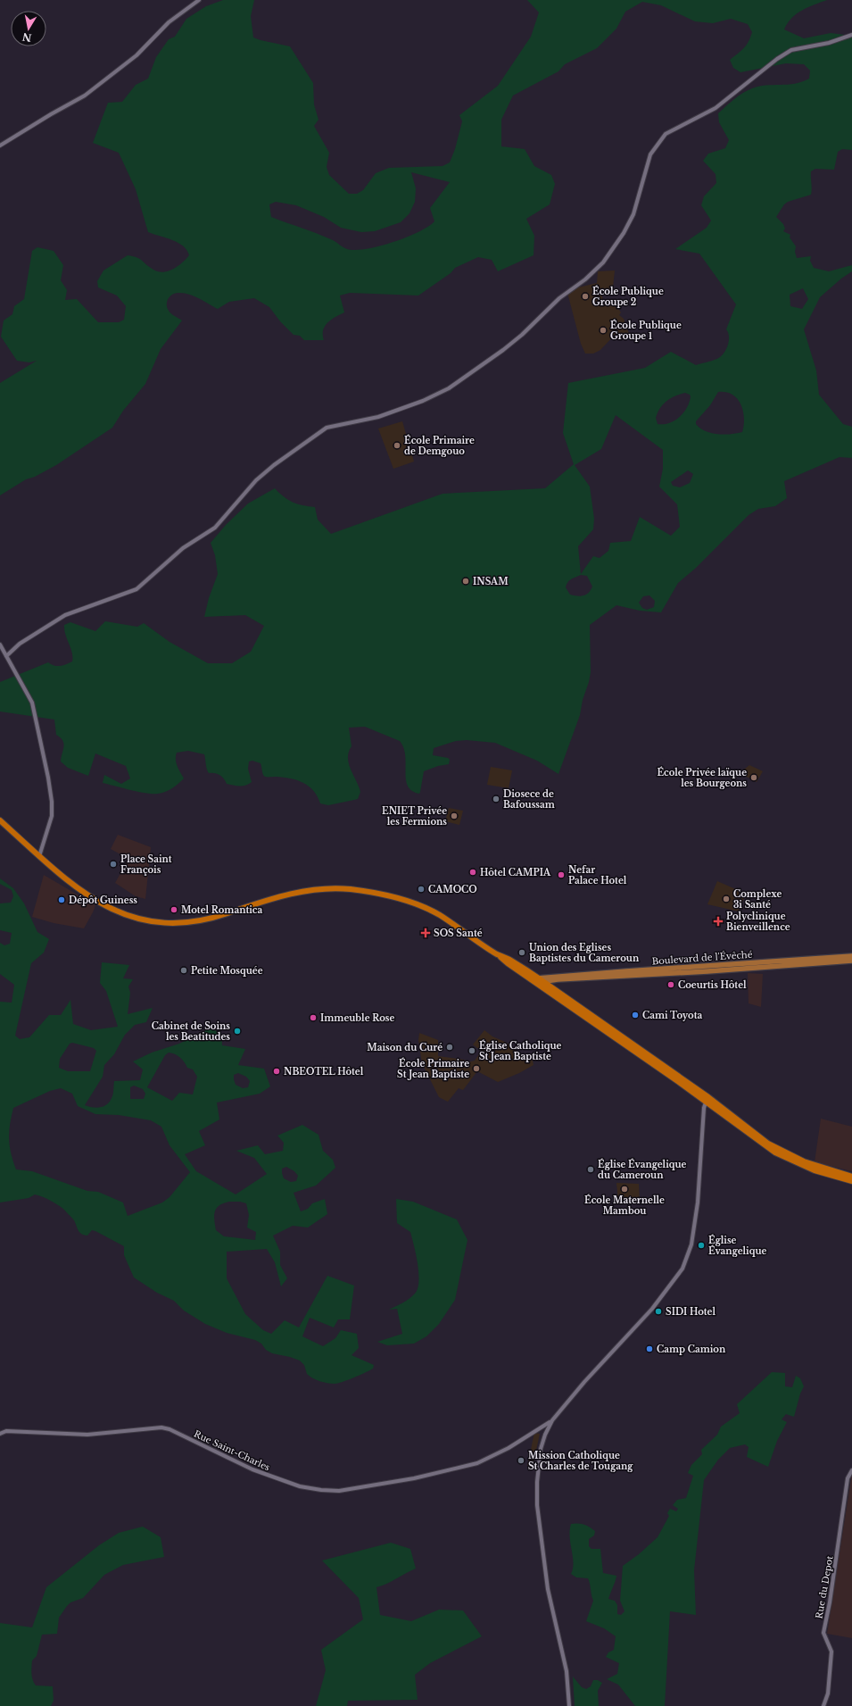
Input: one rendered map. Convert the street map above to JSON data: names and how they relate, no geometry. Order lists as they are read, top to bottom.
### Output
{
  "streets": {
    "main road": ["Boulevard de l'Évêché"],
    "street": ["Rue Saint-Charles", "Rue du Depot"]
  },
  "places": {
    "other": [
      "École Publique Groupe 2",
      "École Publique Groupe 1",
      "École Primaire de Demgouo",
      "INSAM",
      "École Privée laïque les Bourgeons",
      "Diosece de Bafoussam",
      "ENIET Privée les Fermions",
      "Place Saint François",
      "Hôtel CAMPIA",
      "Nefar Palace Hotel",
      "CAMOCO",
      "Complexe 3i Santé",
      "Dépôt Guiness",
      "Motel Romantica",
      "Union des Eglises Baptistes du Cameroun",
      "Petite Mosquée",
      "Coeurtis Hôtel",
      "Cami Toyota",
      "Immeuble Rose",
      "Cabinet de Soins les Beatitudes",
      "Maison du Curé",
      "Église Catholique St Jean Baptiste",
      "École Primaire St Jean Baptiste",
      "NBEOTEL Hôtel",
      "Église Évangelique du Cameroun",
      "École Maternelle Mambou",
      "Église Évangelique",
      "SIDI Hotel",
      "Camp Camion",
      "Mission Catholique St Charles de Tougang"
    ],
    "health": ["Polyclinique Bienveillence", "SOS Santé"]
  },
  "north": "bottom"
}
